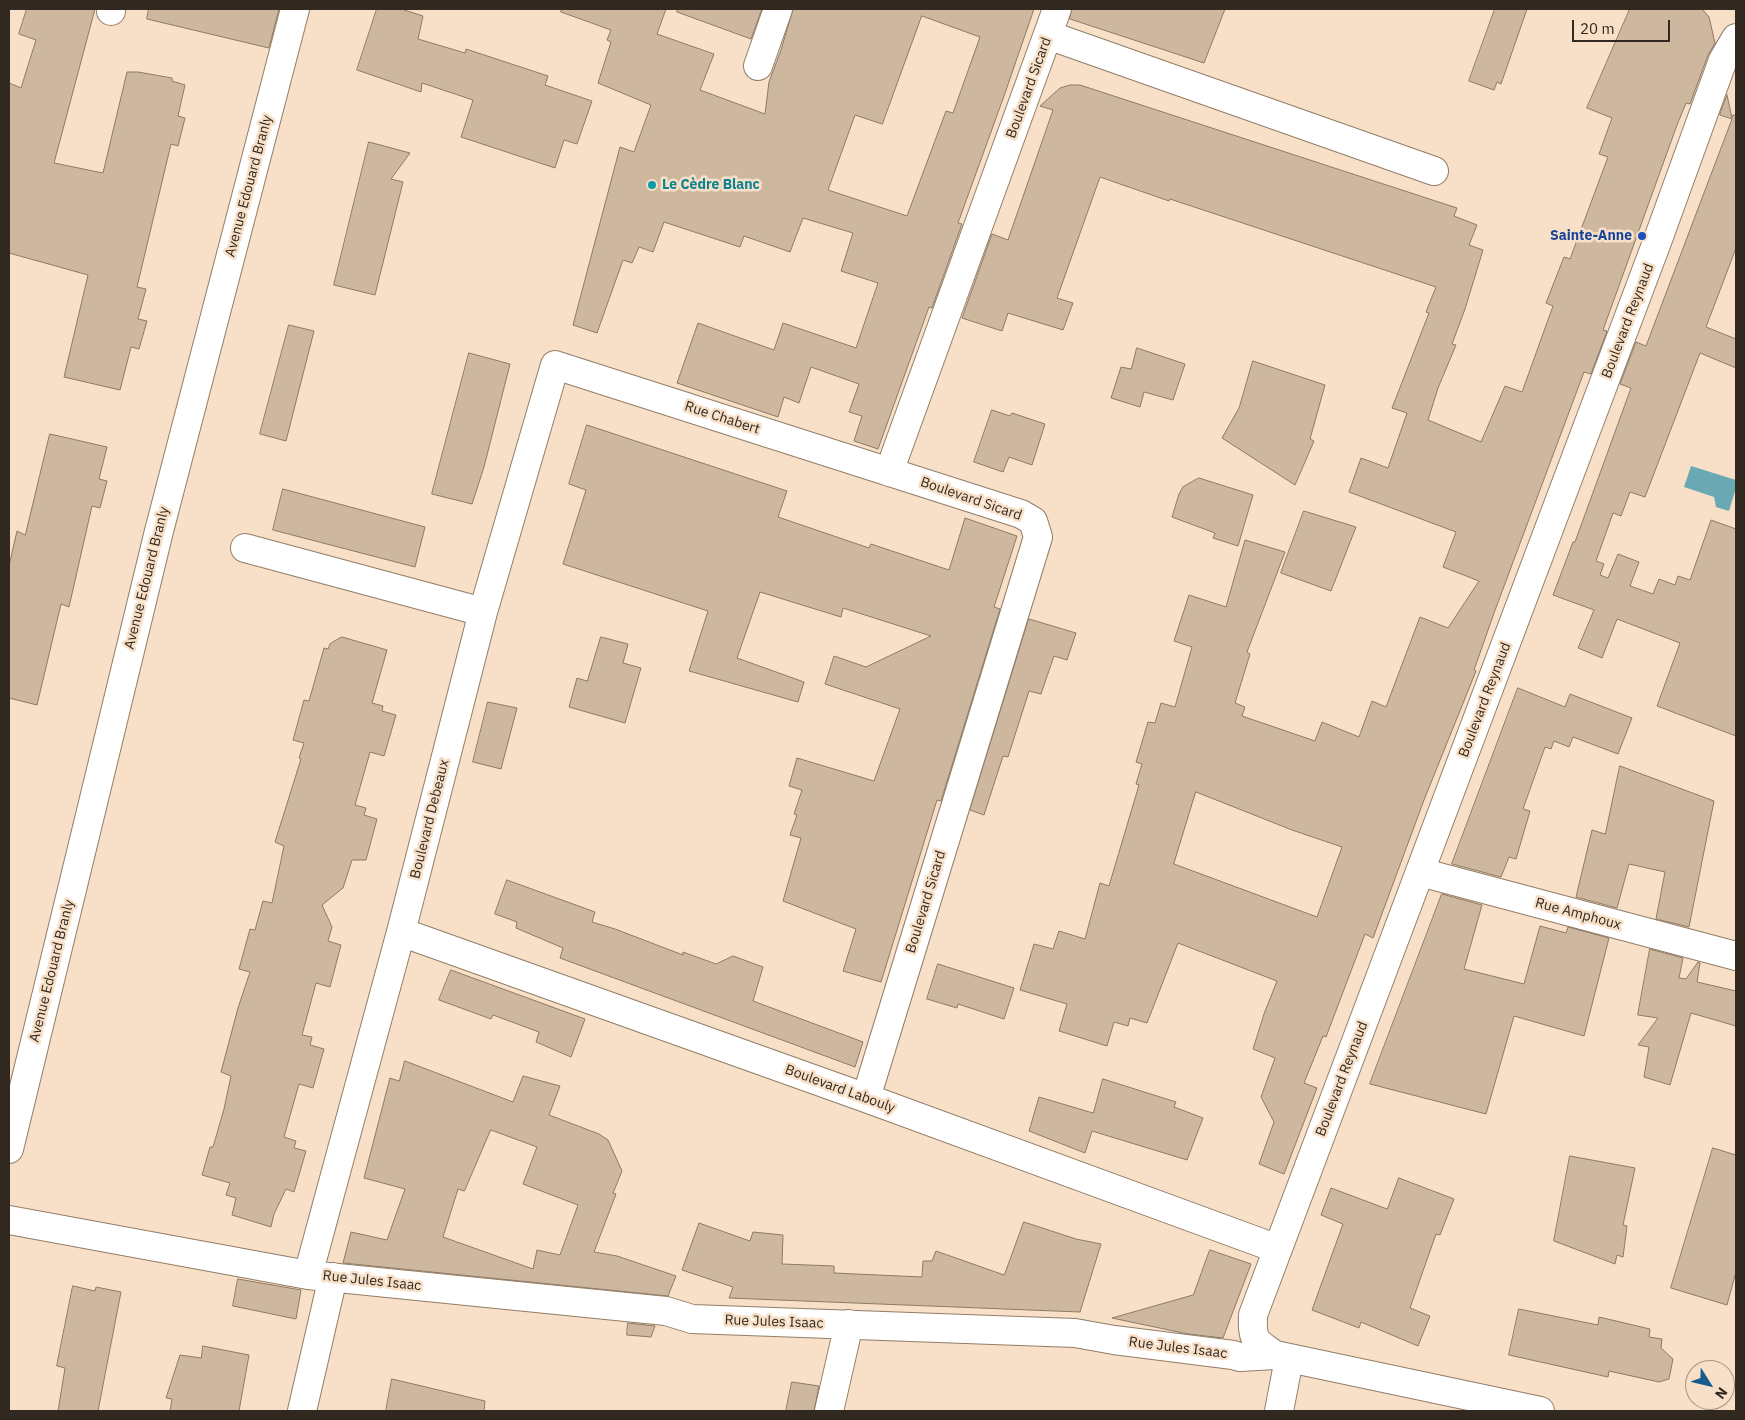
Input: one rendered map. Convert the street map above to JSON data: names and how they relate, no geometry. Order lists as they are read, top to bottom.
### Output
{
  "streets": {
    "street": [
      "Boulevard Sicard",
      "Avenue Edouard Branly",
      "Boulevard Reynaud",
      "Rue Chabert",
      "Boulevard Debeaux",
      "Rue Amphoux",
      "Boulevard Labouly",
      "Rue Jules Isaac"
    ]
  },
  "crossings": [
    ["Boulevard Sicard", "Rue Chabert"],
    ["Boulevard Sicard", "Boulevard Labouly"],
    ["Boulevard Reynaud", "Rue Amphoux"],
    ["Boulevard Reynaud", "Boulevard Labouly"],
    ["Boulevard Reynaud", "Rue Jules Isaac"],
    ["Rue Chabert", "Boulevard Debeaux"],
    ["Boulevard Debeaux", "Boulevard Labouly"],
    ["Boulevard Debeaux", "Rue Jules Isaac"]
  ],
  "places": ["Le Cèdre Blanc", "Sainte-Anne"],
  "scale_bar": "20 m",
  "north": "bottom right"
}
